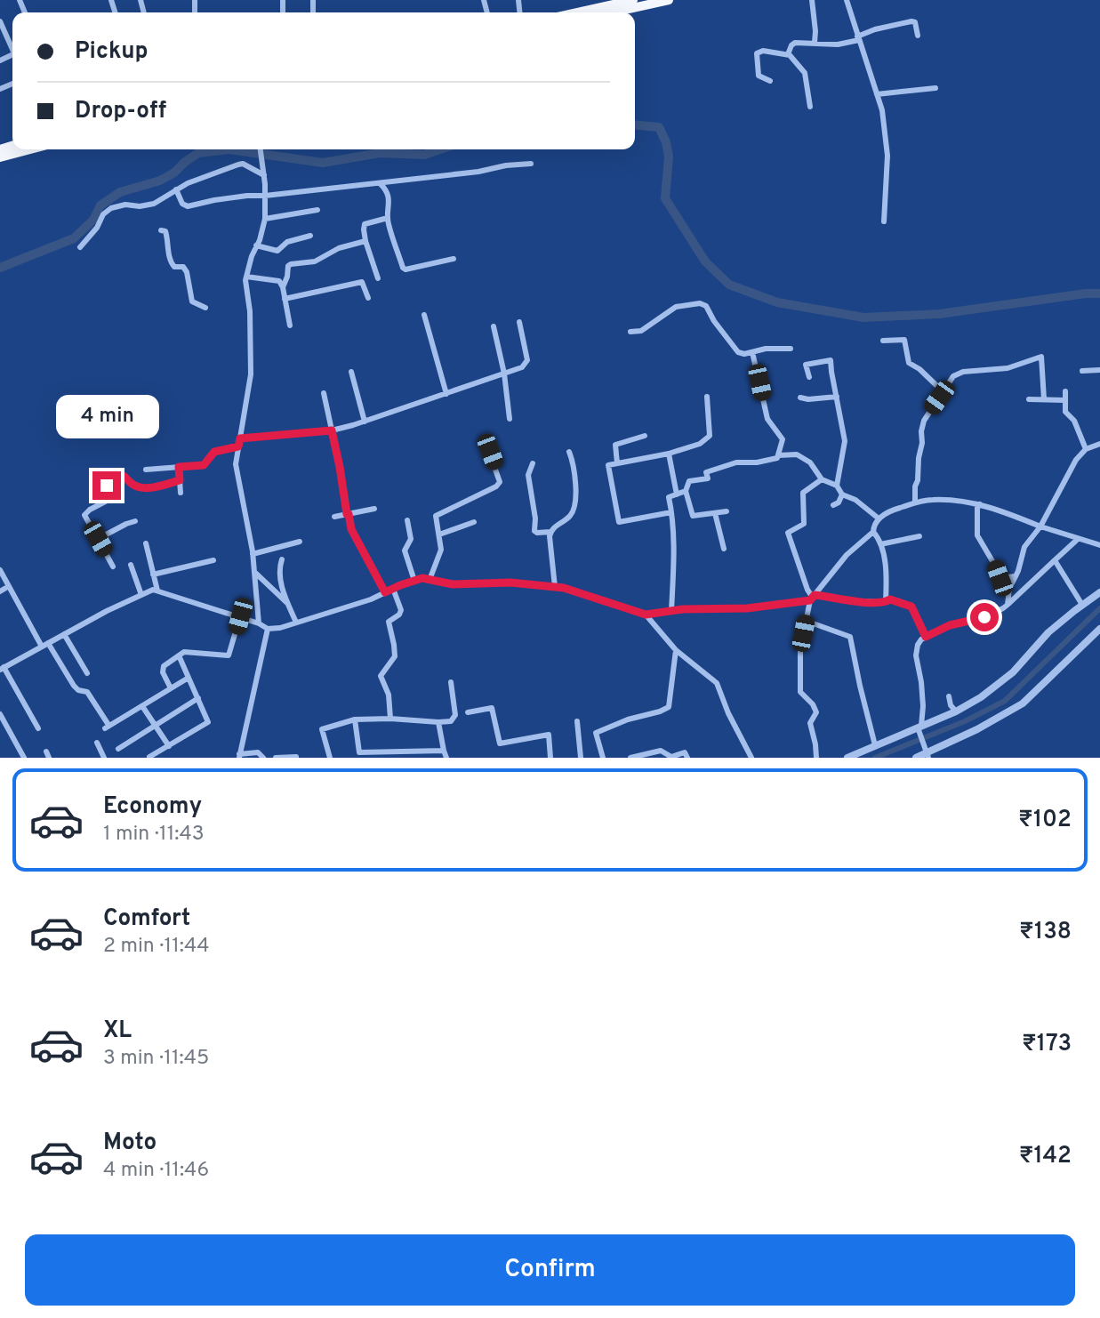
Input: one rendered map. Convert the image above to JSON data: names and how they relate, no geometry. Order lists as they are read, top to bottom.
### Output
{
  "page": {
    "banner": ["Pickup", "Drop-off"],
    "bubble": "4 min",
    "list": [
      {
        "name": "Economy",
        "note": "1 min · 11:43",
        "value": "₹102"
      },
      {
        "name": "Comfort",
        "note": "2 min · 11:44",
        "value": "₹138"
      },
      {
        "name": "XL",
        "note": "3 min · 11:45",
        "value": "₹173"
      },
      {
        "name": "Moto",
        "note": "4 min · 11:46",
        "value": "₹142"
      }
    ],
    "buttons": "Confirm"
  }
}
